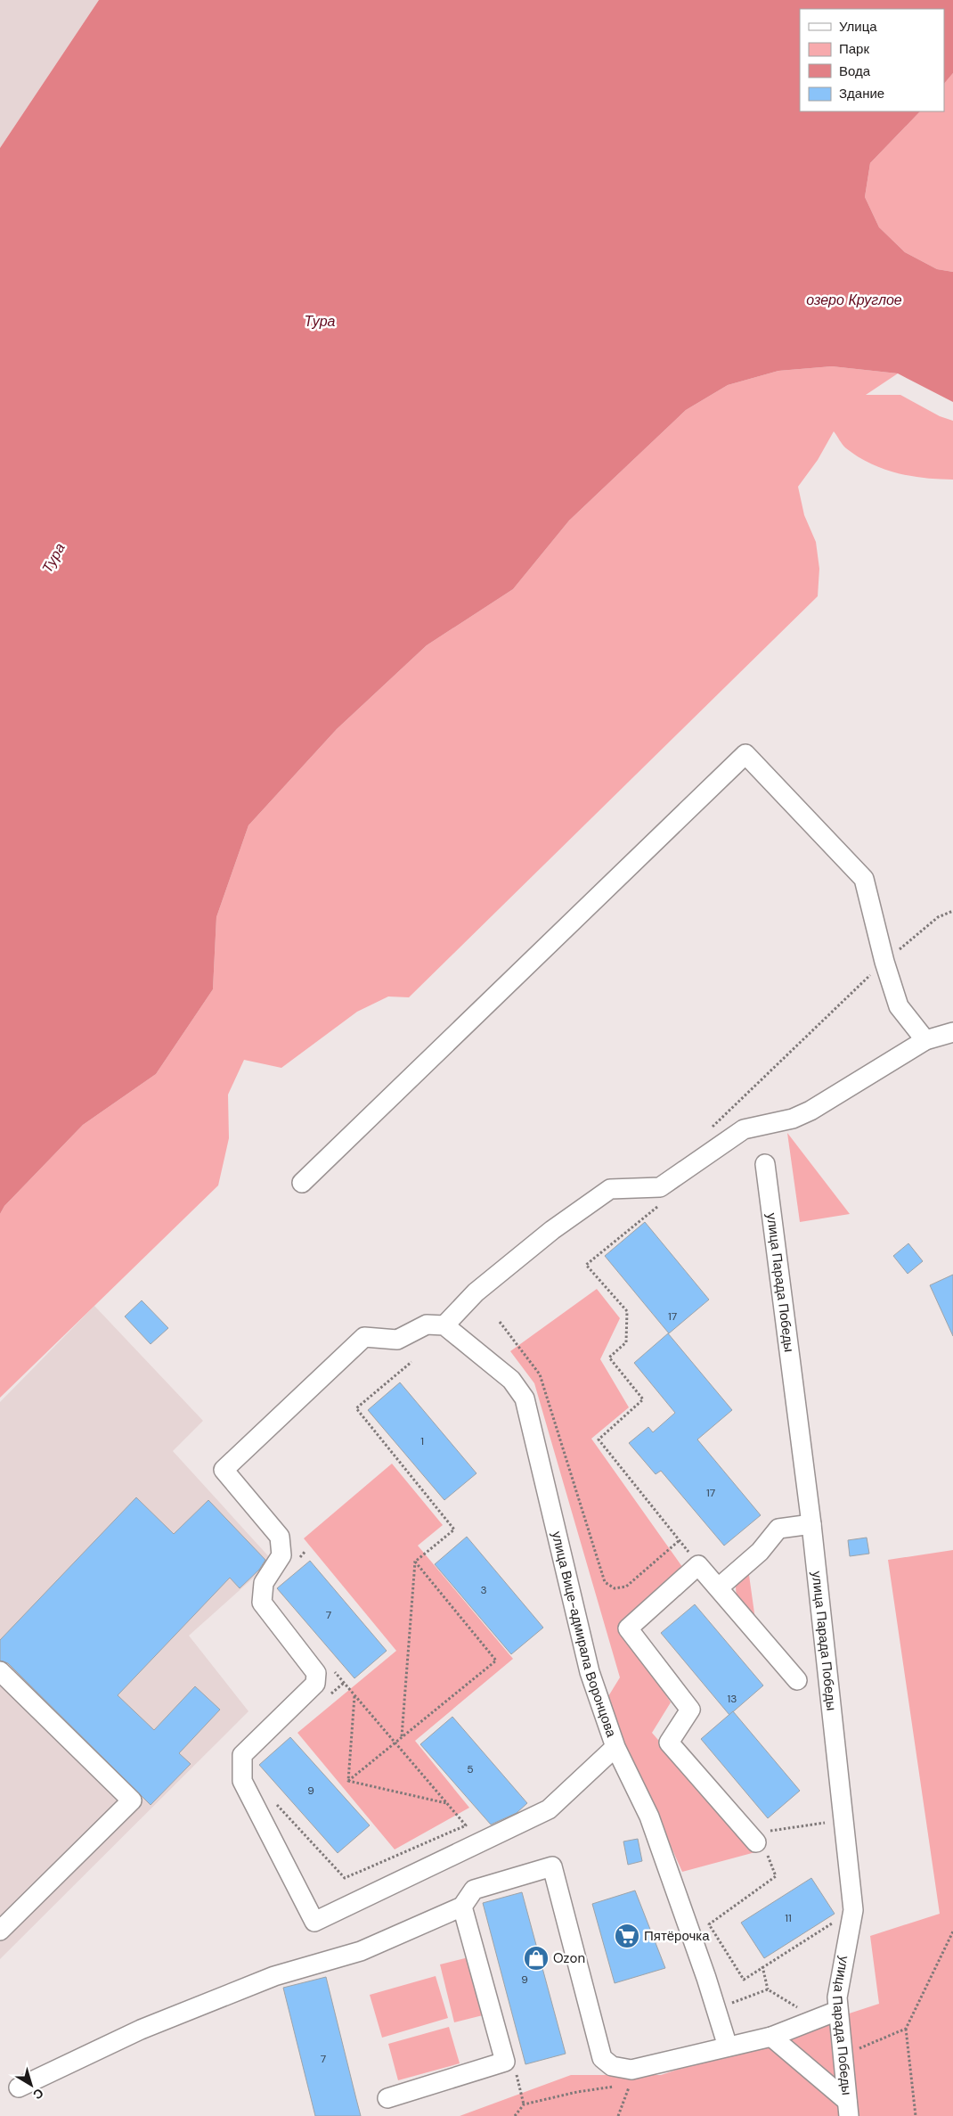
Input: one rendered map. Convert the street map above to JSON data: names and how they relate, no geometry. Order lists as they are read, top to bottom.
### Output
{
  "streets": {
    "street": ["улица Парада Победы", "улица Вице-адмирала Воронцова"]
  },
  "water": ["озеро Круглое", "Тура"],
  "places": {
    "supermarket": ["Пятёрочка"],
    "shop": ["Ozon"]
  },
  "house_numbers": [
    "17",
    "1",
    "17",
    "3",
    "7",
    "13",
    "5",
    "9",
    "11",
    "9",
    "7"
  ],
  "legend": [
    "Улица",
    "Парк",
    "Вода",
    "Здание"
  ],
  "north": "bottom right"
}
